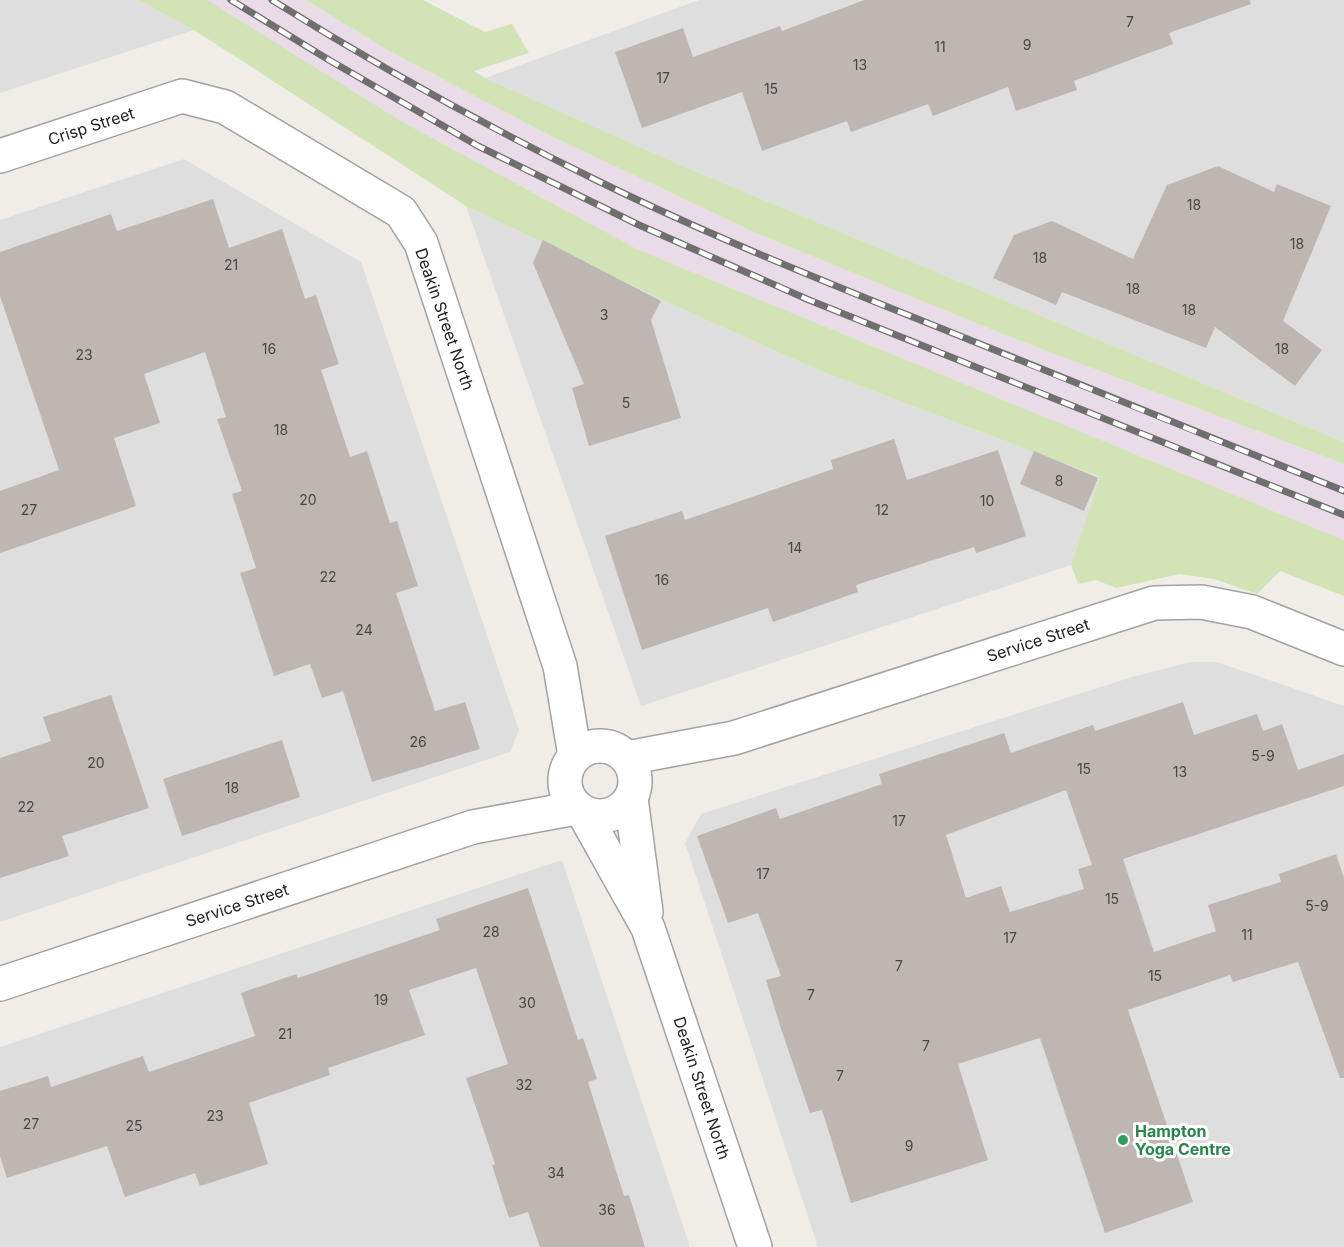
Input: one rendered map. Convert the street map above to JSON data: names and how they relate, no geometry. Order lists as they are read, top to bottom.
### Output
{
  "streets": {
    "street": ["Crisp Street", "Deakin Street North", "Service Street"]
  },
  "crossings": [
    ["Crisp Street", "Deakin Street North"],
    ["Deakin Street North", "Service Street"]
  ],
  "places": ["Hampton Yoga Centre"],
  "house_numbers": [
    "7",
    "9",
    "11",
    "13",
    "17",
    "15",
    "18",
    "18",
    "18",
    "21",
    "18",
    "18",
    "3",
    "16",
    "18",
    "23",
    "5",
    "18",
    "8",
    "20",
    "10",
    "27",
    "12",
    "14",
    "22",
    "16",
    "24",
    "26",
    "5-9",
    "20",
    "15",
    "13",
    "18",
    "22",
    "17",
    "17",
    "15",
    "5-9",
    "28",
    "11",
    "17",
    "7",
    "15",
    "7",
    "19",
    "30",
    "21",
    "7",
    "7",
    "32",
    "23",
    "27",
    "25",
    "9",
    "34",
    "36"
  ]
}
